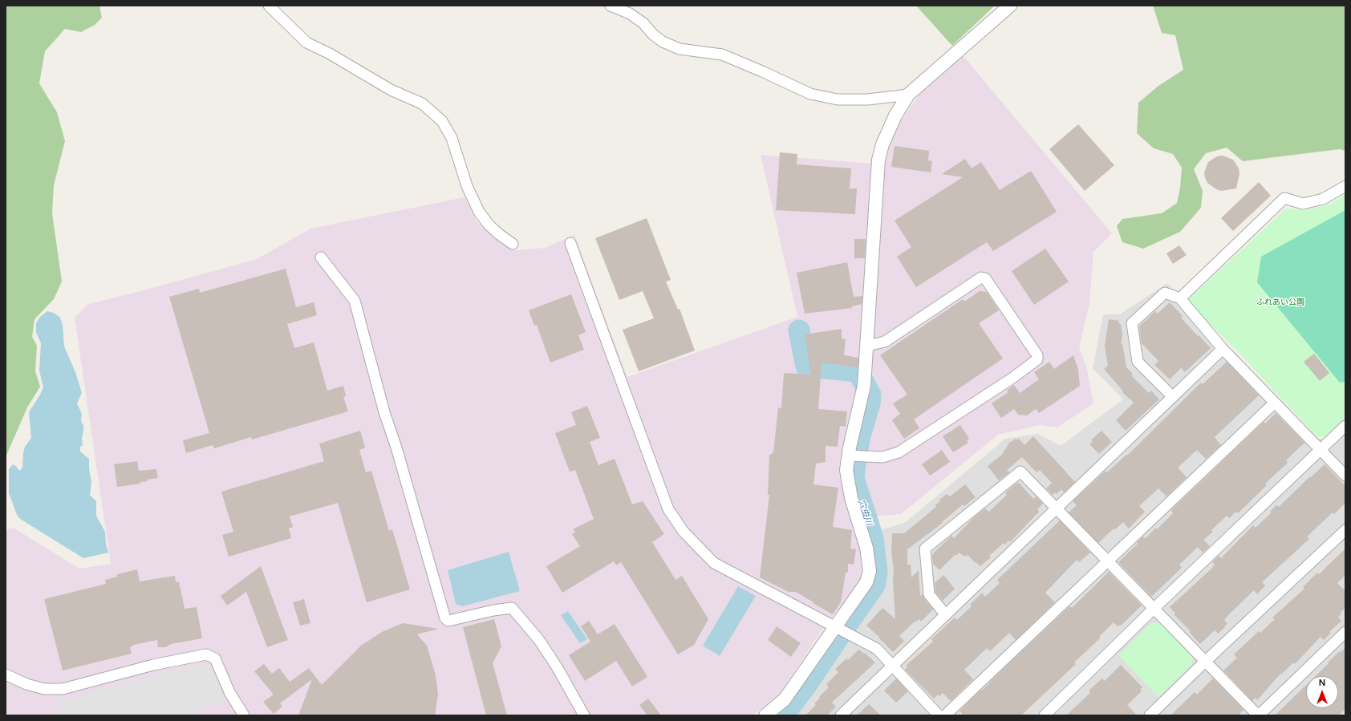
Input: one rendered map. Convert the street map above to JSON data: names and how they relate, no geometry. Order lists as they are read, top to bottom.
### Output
{
  "water": ["穴虫川"],
  "parks": ["ふれあい公園"],
  "north": "top"
}
